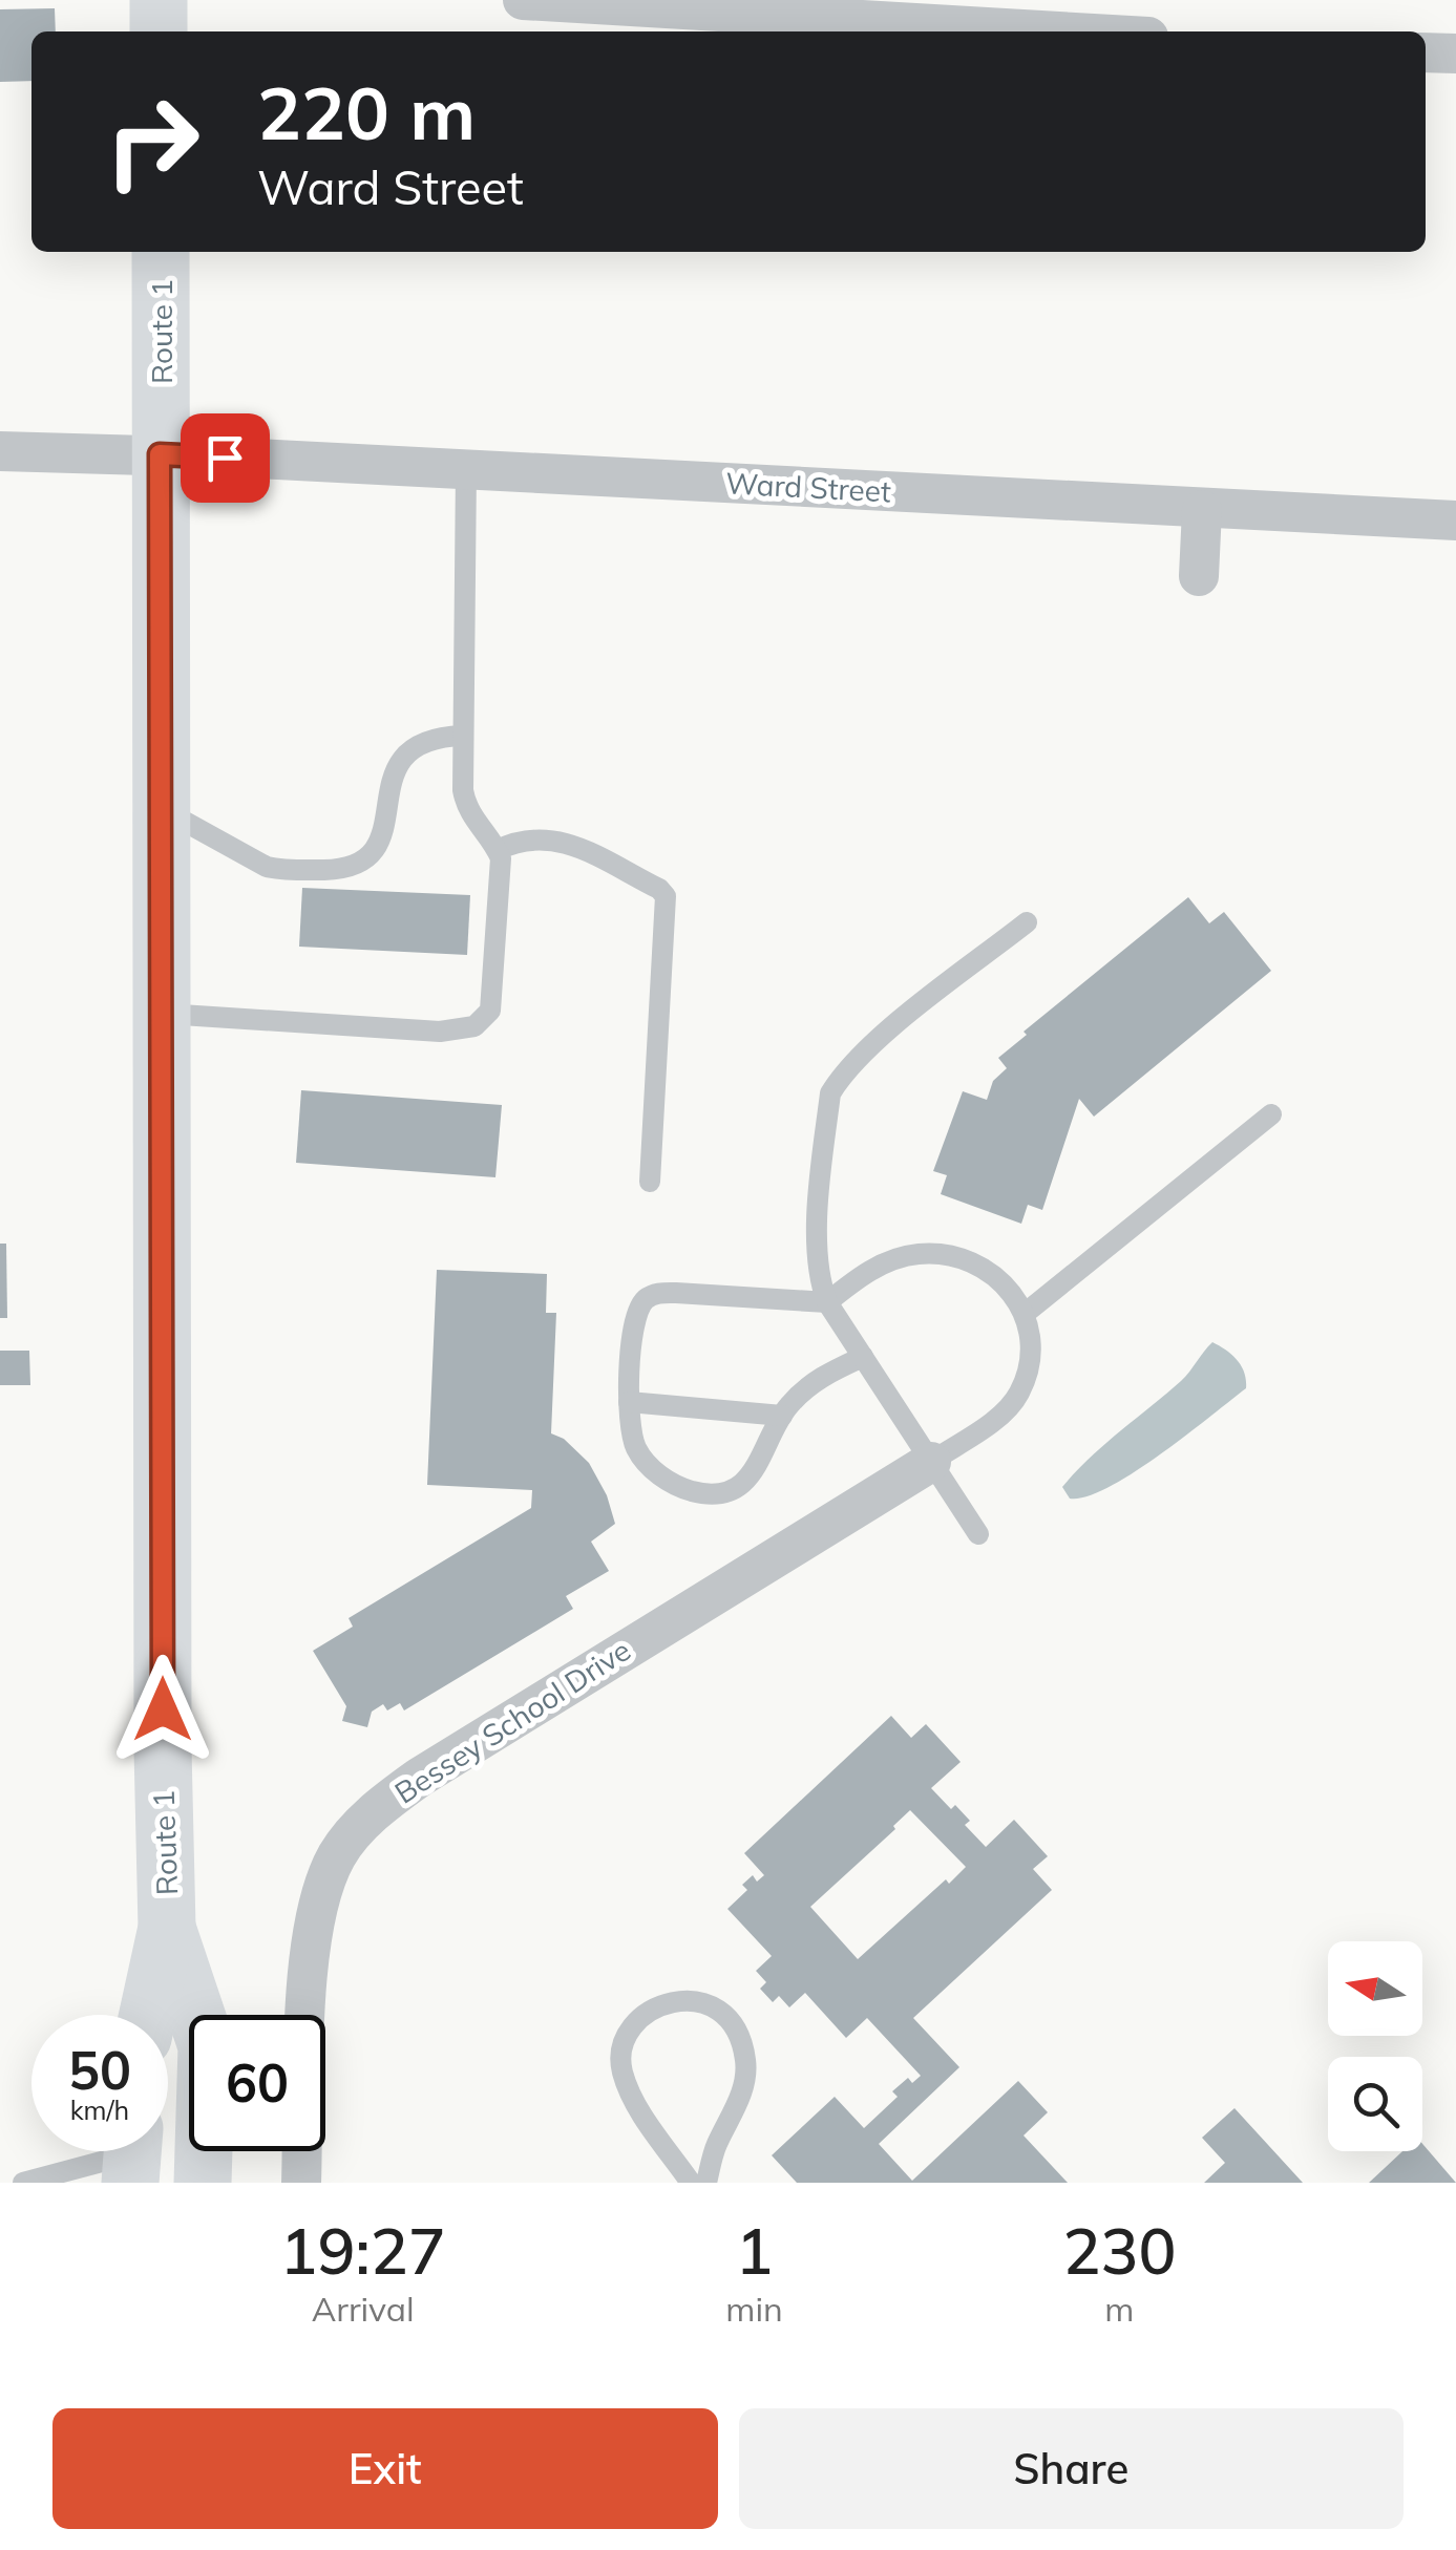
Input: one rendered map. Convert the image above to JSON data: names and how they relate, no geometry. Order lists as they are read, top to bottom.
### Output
{
  "streets": {
    "main road": ["Route 1"],
    "street": ["Ward Street", "Bessey School Drive"]
  },
  "crossings": [
    ["Route 1", "Ward Street"]
  ],
  "north": "left",
  "page": {
    "turn": ["220 m", "Ward Street"],
    "speed": "50 km/h",
    "limit": "60",
    "eta": [
      "19:27",
      "Arrival",
      "1",
      "min",
      "230",
      "m"
    ],
    "buttons": ["Exit", "Share"]
  }
}
